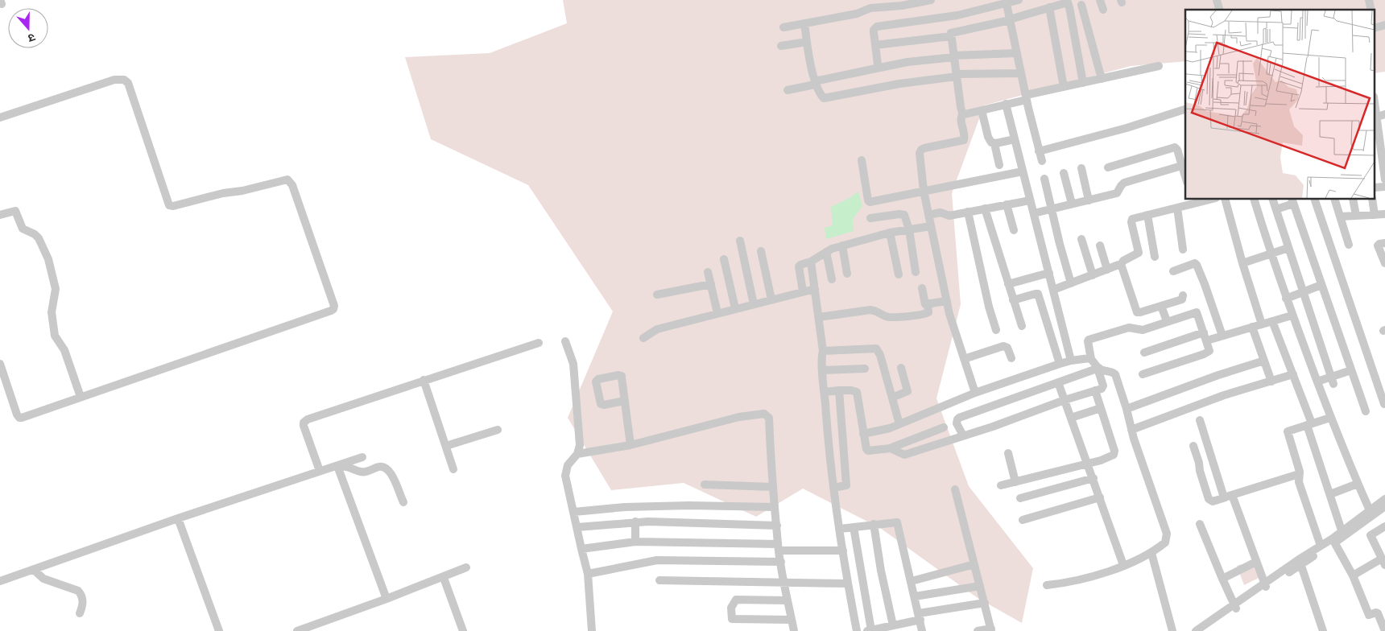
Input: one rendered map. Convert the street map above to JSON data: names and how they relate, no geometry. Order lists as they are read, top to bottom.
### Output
{
  "north": "bottom"
}
